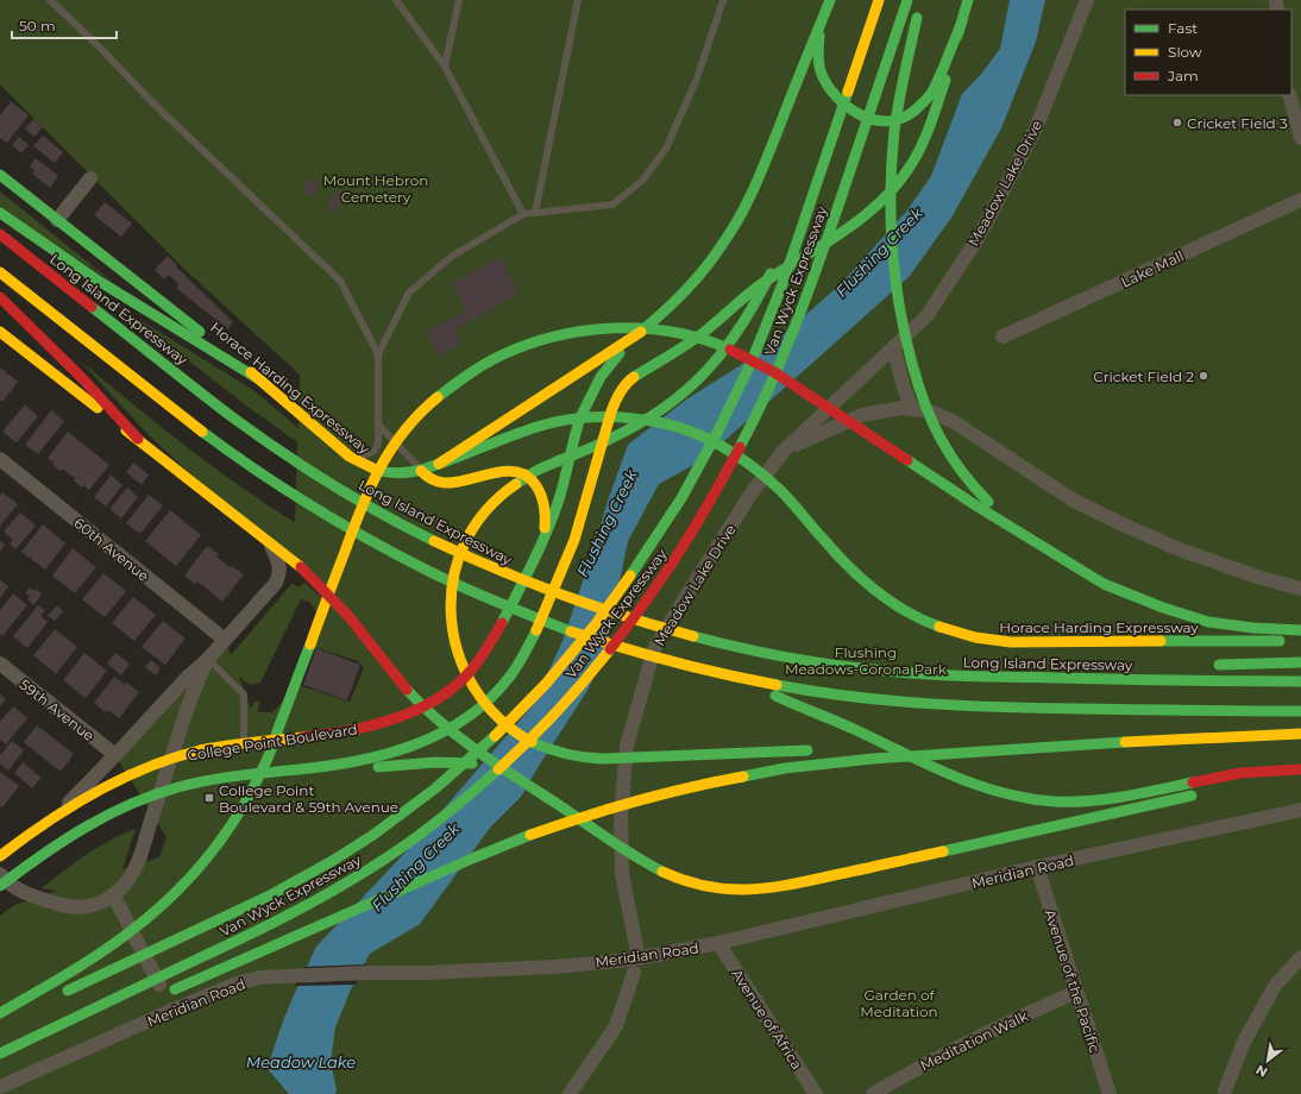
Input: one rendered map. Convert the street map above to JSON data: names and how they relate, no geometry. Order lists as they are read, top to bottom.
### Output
{
  "streets": {
    "main road": [
      "Van Wyck Expressway",
      "Long Island Expressway",
      "Horace Harding Expressway",
      "College Point Boulevard"
    ],
    "street": [
      "Meadow Lake Drive",
      "Lake Mall",
      "60th Avenue",
      "59th Avenue",
      "Meridian Road",
      "Avenue of the Pacific",
      "Avenue of Africa",
      "Meditation Walk"
    ]
  },
  "crossings": [
    ["Meadow Lake Drive", "Meridian Road"],
    ["Horace Harding Expressway", "College Point Boulevard"],
    ["60th Avenue", "College Point Boulevard"],
    ["59th Avenue", "College Point Boulevard"],
    ["Meridian Road", "Avenue of the Pacific"],
    ["Meridian Road", "Avenue of Africa"],
    ["Avenue of the Pacific", "Meditation Walk"]
  ],
  "water": ["Flushing Creek", "Meadow Lake"],
  "parks": ["Mount Hebron Cemetery", "Flushing Meadows-Corona Park", "Garden of Meditation"],
  "places": {
    "other": ["Cricket Field 3", "Cricket Field 2"],
    "transit": ["College Point Boulevard & 59th Avenue"]
  },
  "legend": ["Fast", "Slow", "Jam"],
  "scale_bar": "50 m",
  "north": "bottom left"
}
